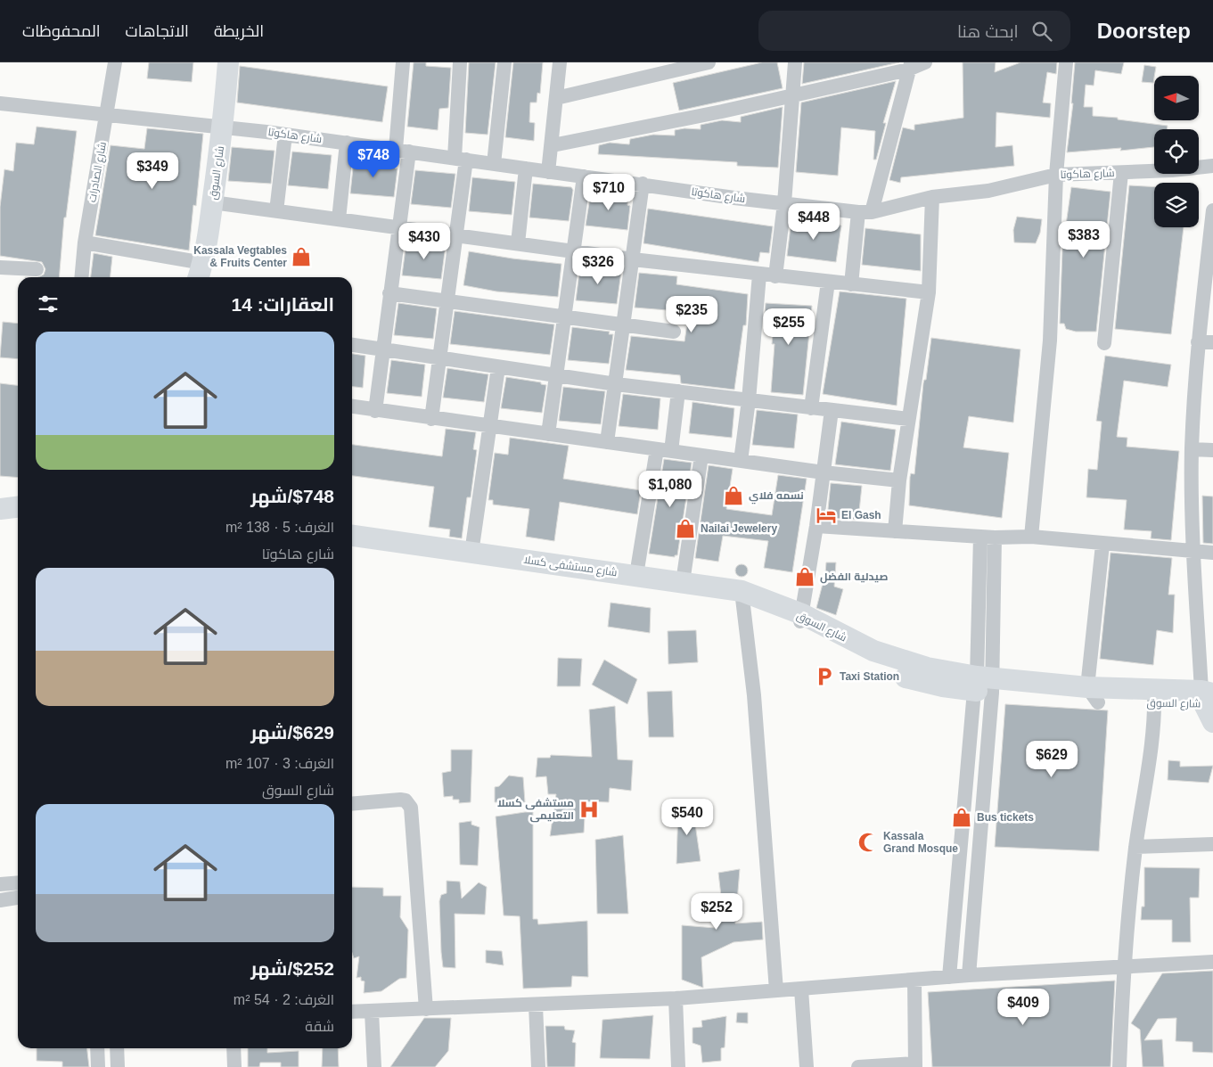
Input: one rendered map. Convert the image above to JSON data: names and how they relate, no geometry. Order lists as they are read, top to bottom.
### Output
{
  "streets": {
    "main road": ["شارع السوق", "شارع مستشفى كسلا"],
    "street": ["شارع هاكوتا", "شارع الصادرات"]
  },
  "crossings": [
    ["شارع هاكوتا", "شارع الصادرات"],
    ["شارع هاكوتا", "شارع السوق"],
    ["شارع السوق", "شارع مستشفى كسلا"]
  ],
  "places": {
    "shop": [
      "Kassala Vegtables & Fruits Center",
      "نسمه فلاي",
      "Nailai Jewelery",
      "صيدلية الفضل",
      "Bus tickets"
    ],
    "hotel": ["El Gash"],
    "parking": ["Taxi Station"],
    "hospital": ["مستشفى كسلا التعليمى"],
    "mosque": ["Kassala Grand Mosque"]
  },
  "north": "left",
  "page": {
    "header": "Doorstep",
    "search": "ابحث هنا",
    "nav": ["الخريطة", "الاتجاهات", "المحفوظات"],
    "price": [
      "$748",
      "$349",
      "$710",
      "$448",
      "$383",
      "$430",
      "$326",
      "$235",
      "$255",
      "$1,080",
      "$629",
      "$540",
      "$252",
      "$409"
    ],
    "heading": "العقارات: 14",
    "list": [
      {
        "name": "$748/شهر",
        "note": "الغرف: 5 · 138 m² · شارع هاكوتا"
      },
      {
        "name": "$629/شهر",
        "note": "الغرف: 3 · 107 m² · شارع السوق"
      },
      {
        "name": "$252/شهر",
        "note": "الغرف: 2 · 54 m² · شقة"
      }
    ]
  }
}
